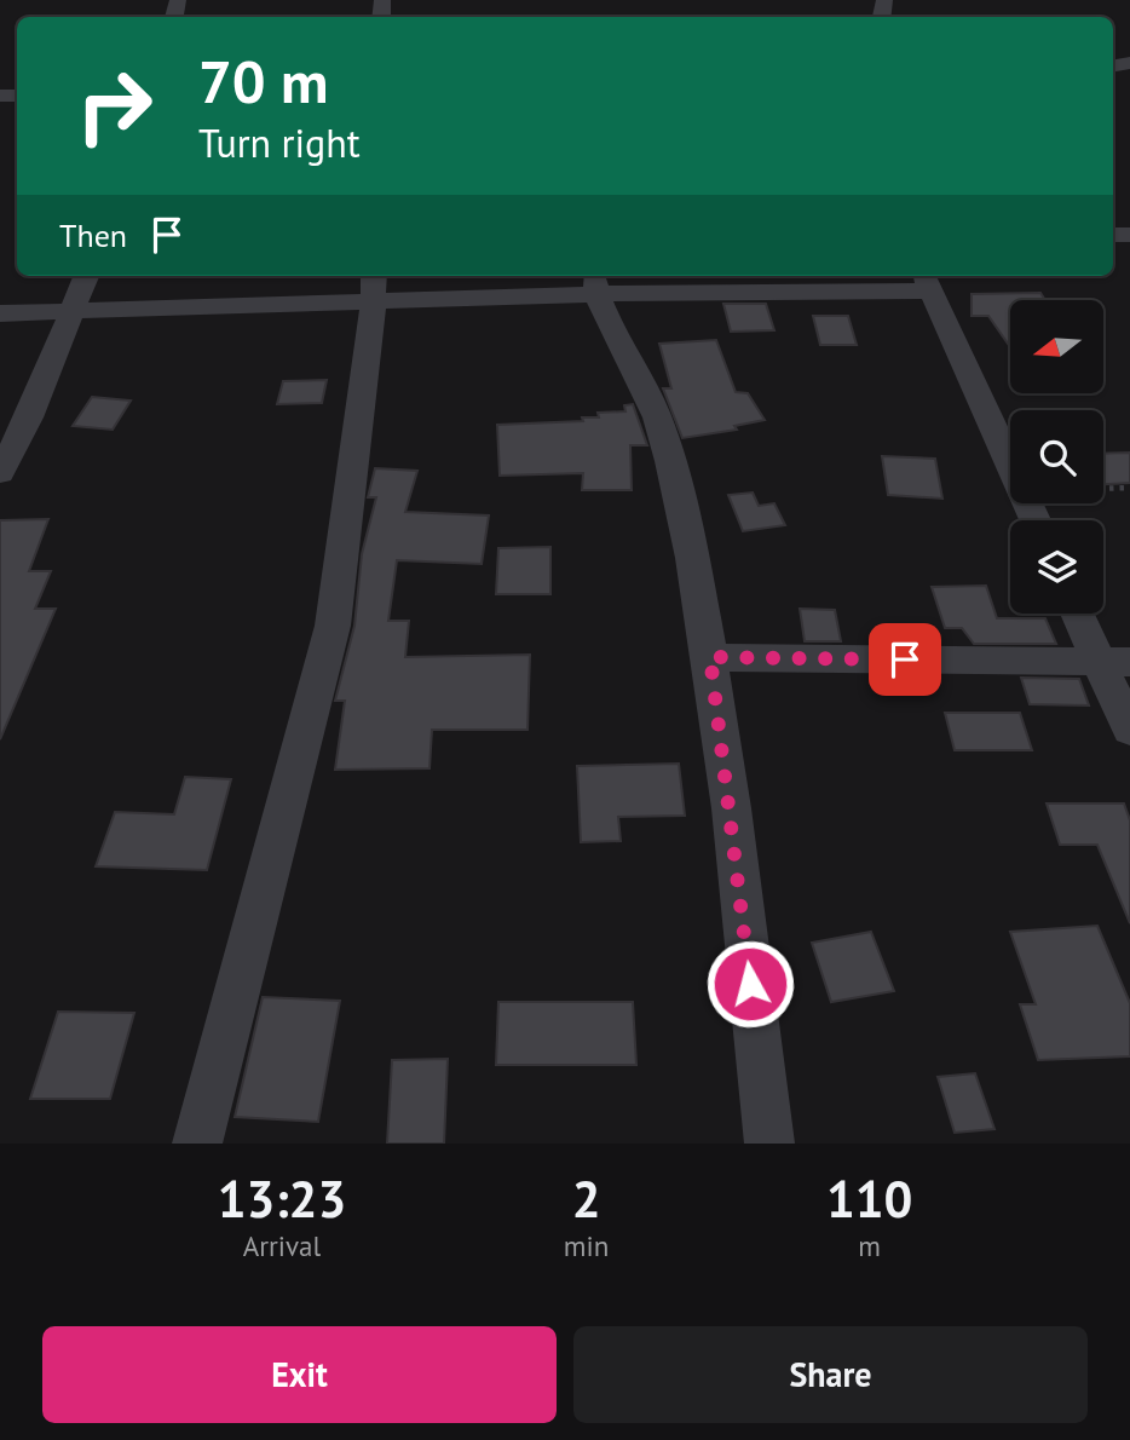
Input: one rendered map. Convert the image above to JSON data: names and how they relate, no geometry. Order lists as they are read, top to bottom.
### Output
{
  "north": "left",
  "page": {
    "turn": ["70 m", "Turn right"],
    "then": "Then",
    "eta": [
      "13:23",
      "Arrival",
      "2",
      "min",
      "110",
      "m"
    ],
    "buttons": ["Exit", "Share"]
  }
}
